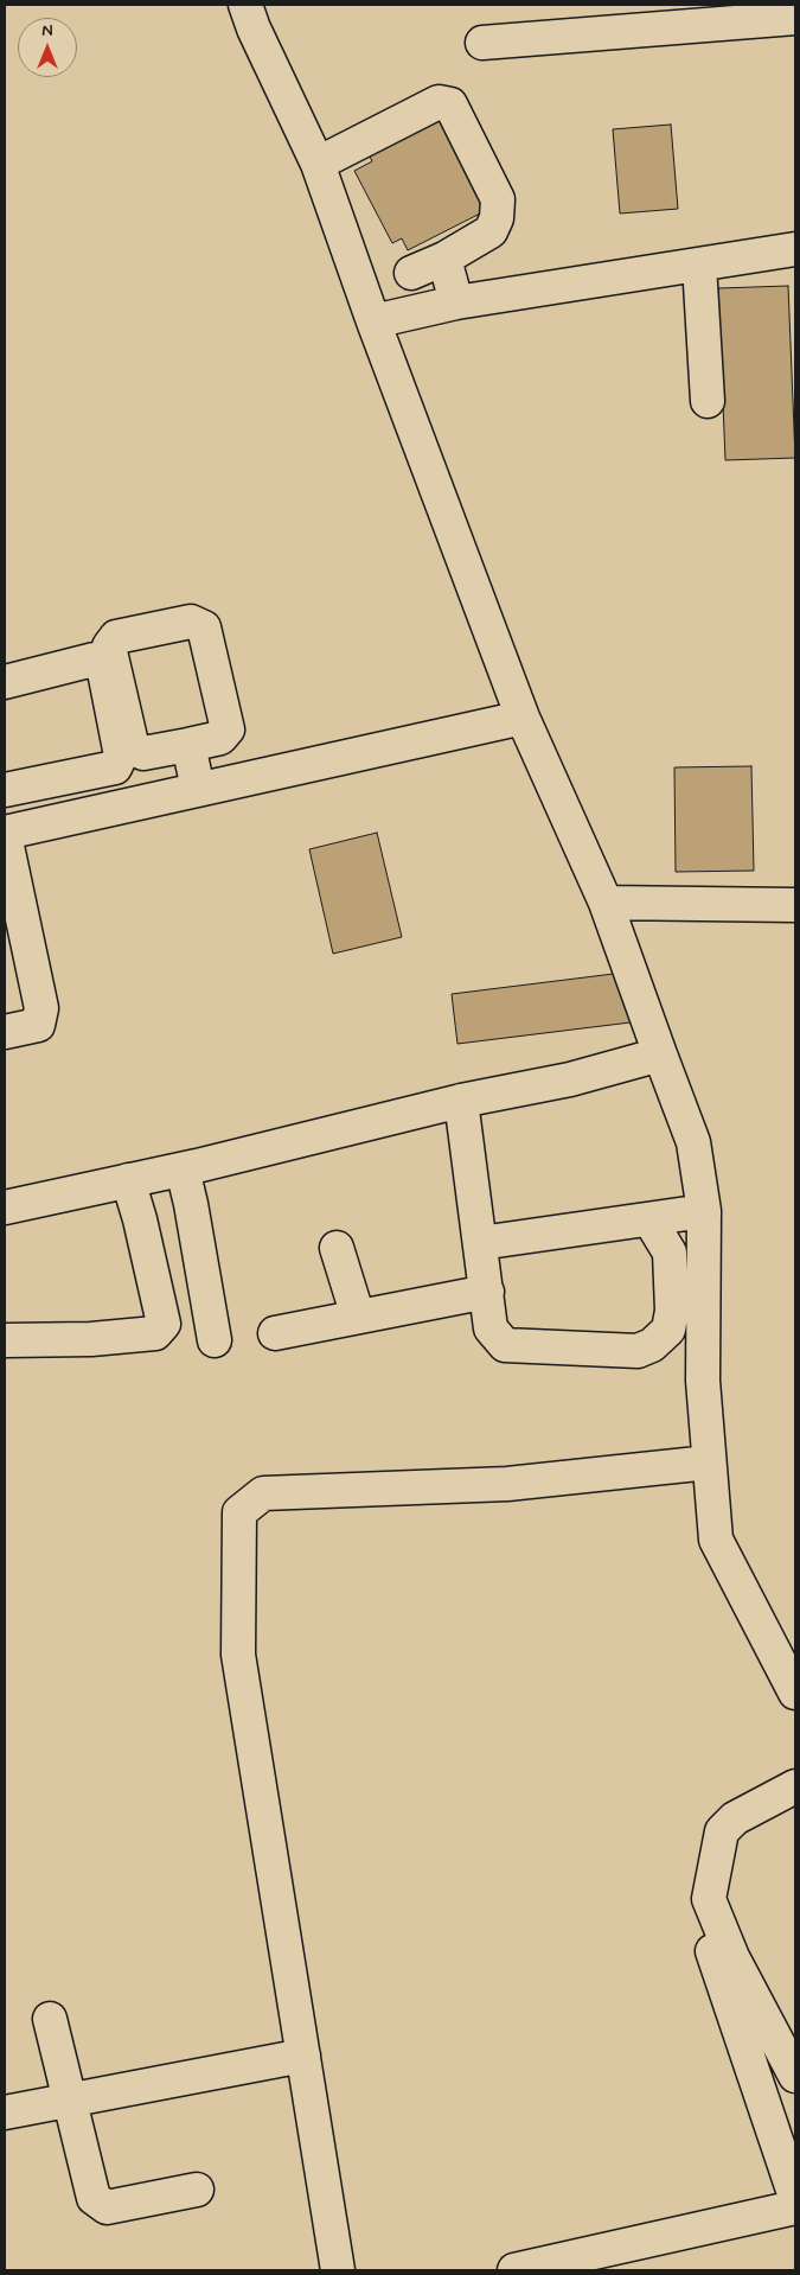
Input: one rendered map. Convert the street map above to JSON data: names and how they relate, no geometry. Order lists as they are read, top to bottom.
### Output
{
  "north": "top"
}
